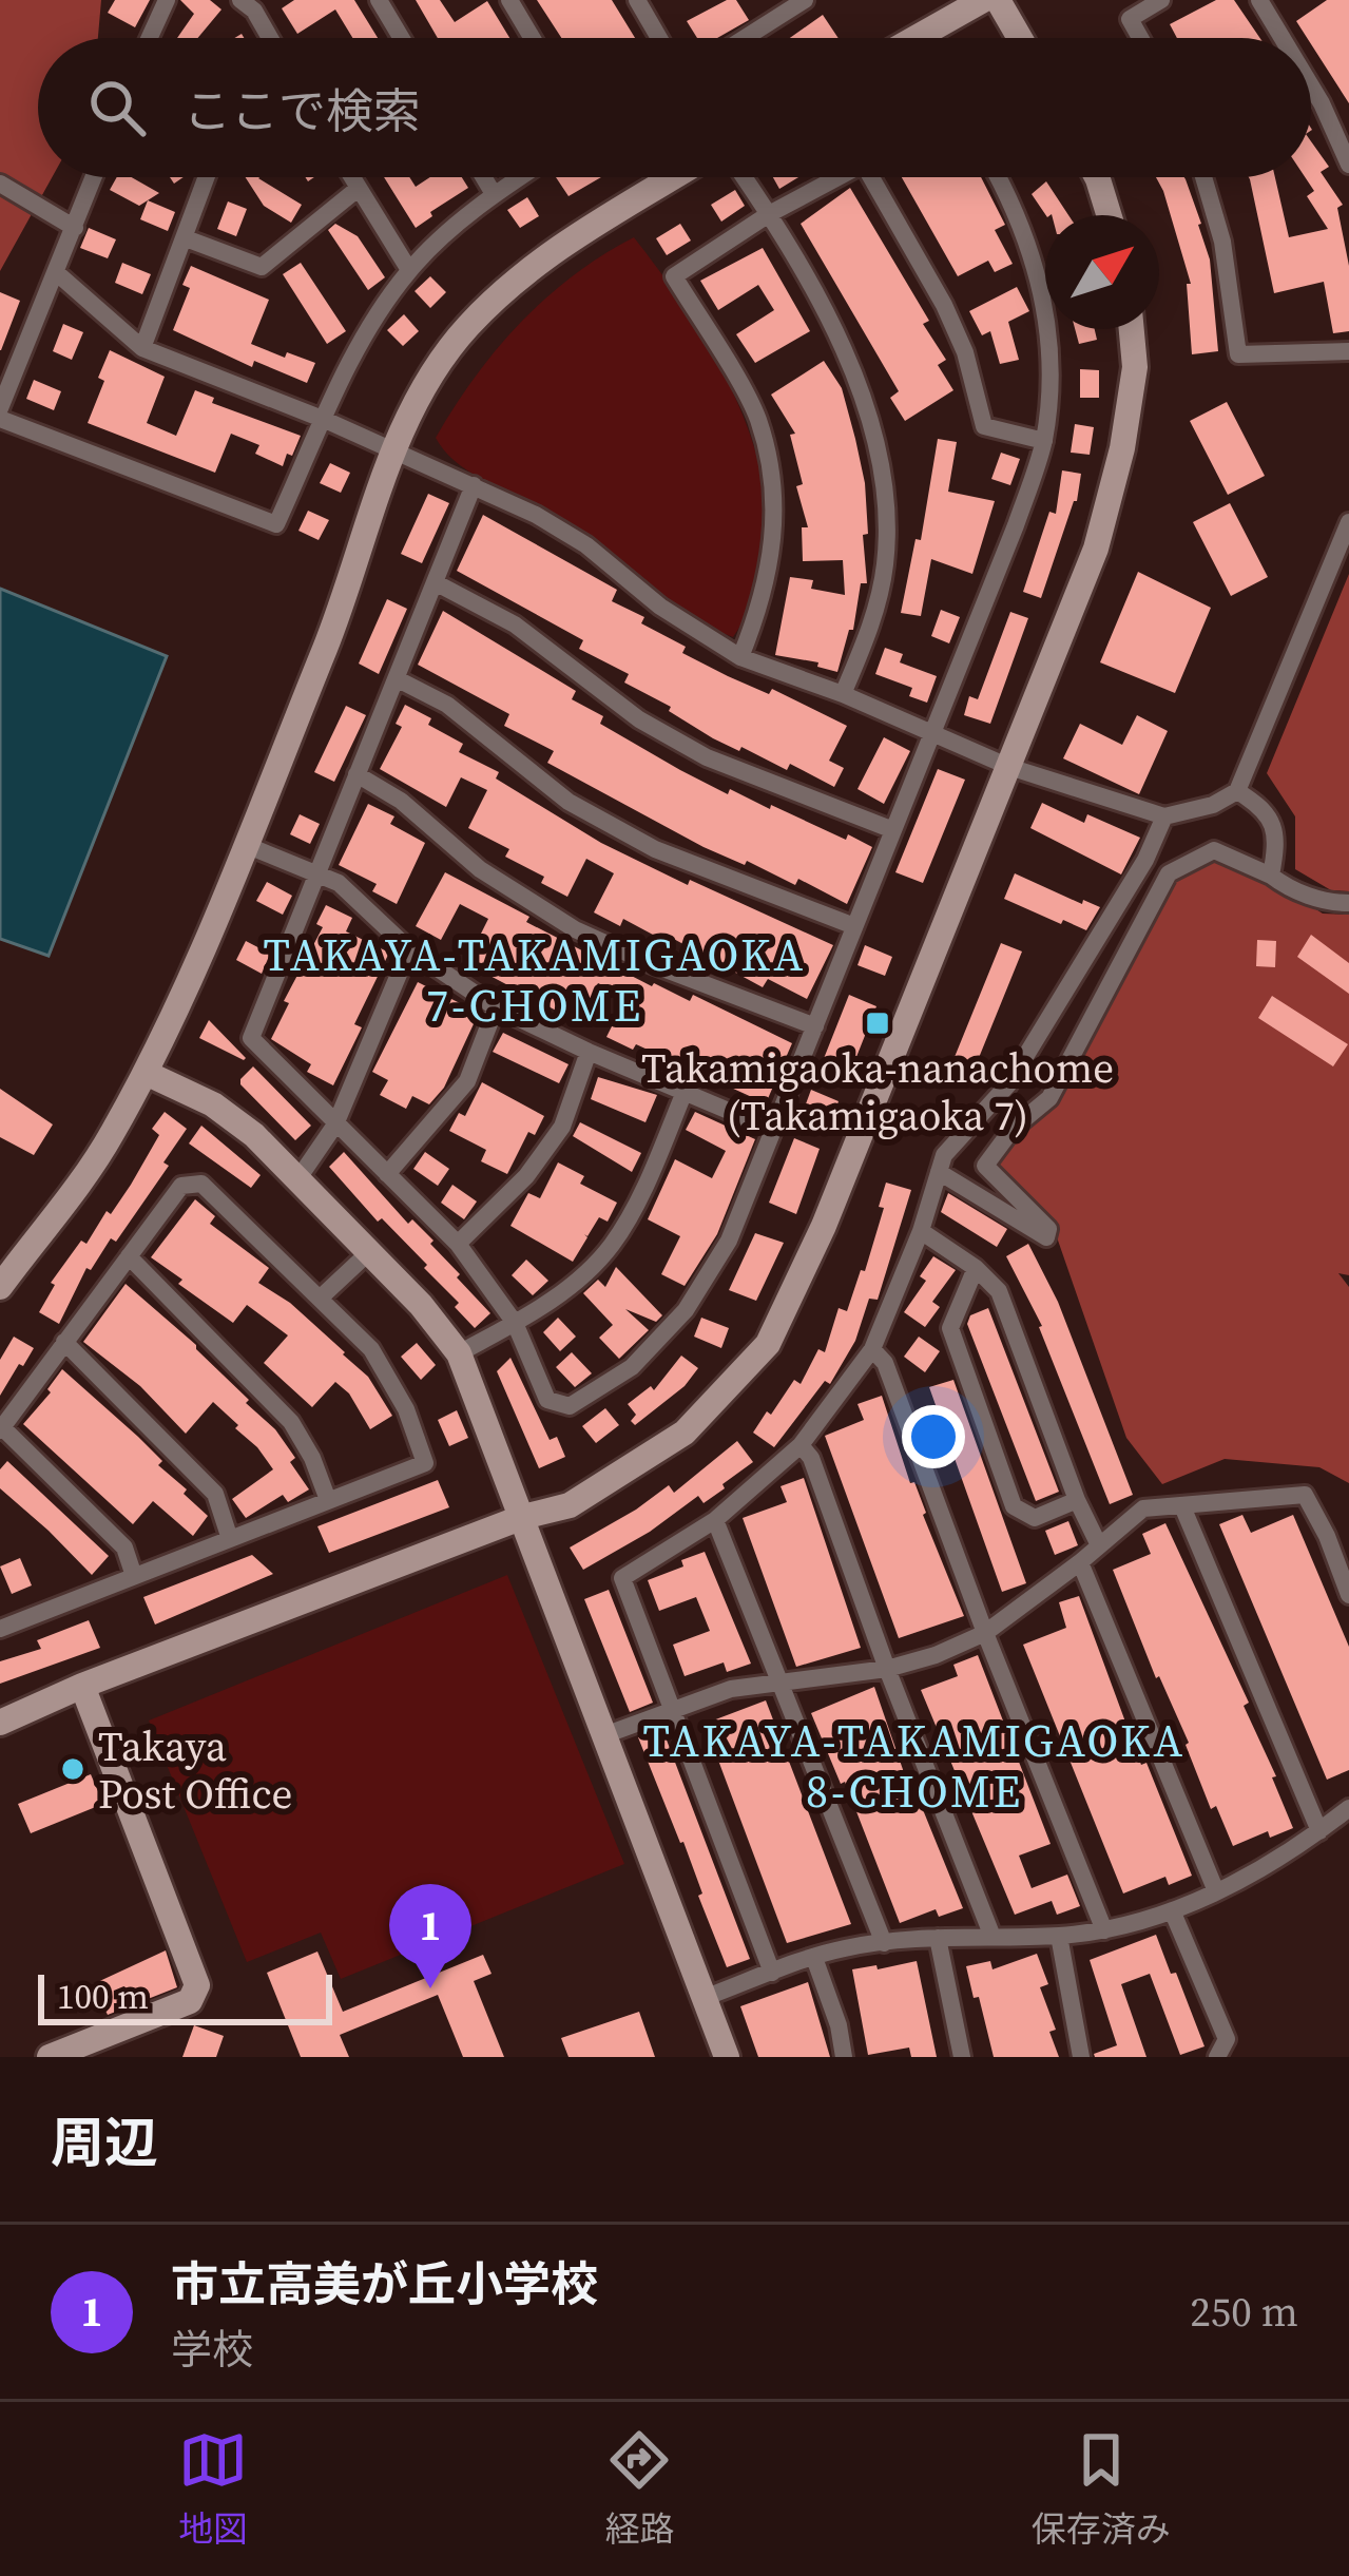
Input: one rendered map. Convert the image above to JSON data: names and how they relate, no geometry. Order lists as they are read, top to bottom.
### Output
{
  "districts": ["TAKAYA-TAKAMIGAOKA 7-CHOME", "TAKAYA-TAKAMIGAOKA 8-CHOME"],
  "places": {
    "transit": ["Takamigaoka-nanachome (Takamigaoka 7)"],
    "other": ["Takaya Post Office"]
  },
  "scale_bar": "100 m",
  "north": "top right",
  "page": {
    "search": "ここで検索",
    "pins": "1",
    "scale": "100 m",
    "heading": "周辺",
    "list": [
      {
        "mark": "1",
        "name": "市立高美が丘小学校",
        "note": "学校",
        "value": "250 m"
      }
    ],
    "nav": ["地図", "経路", "保存済み"]
  }
}
